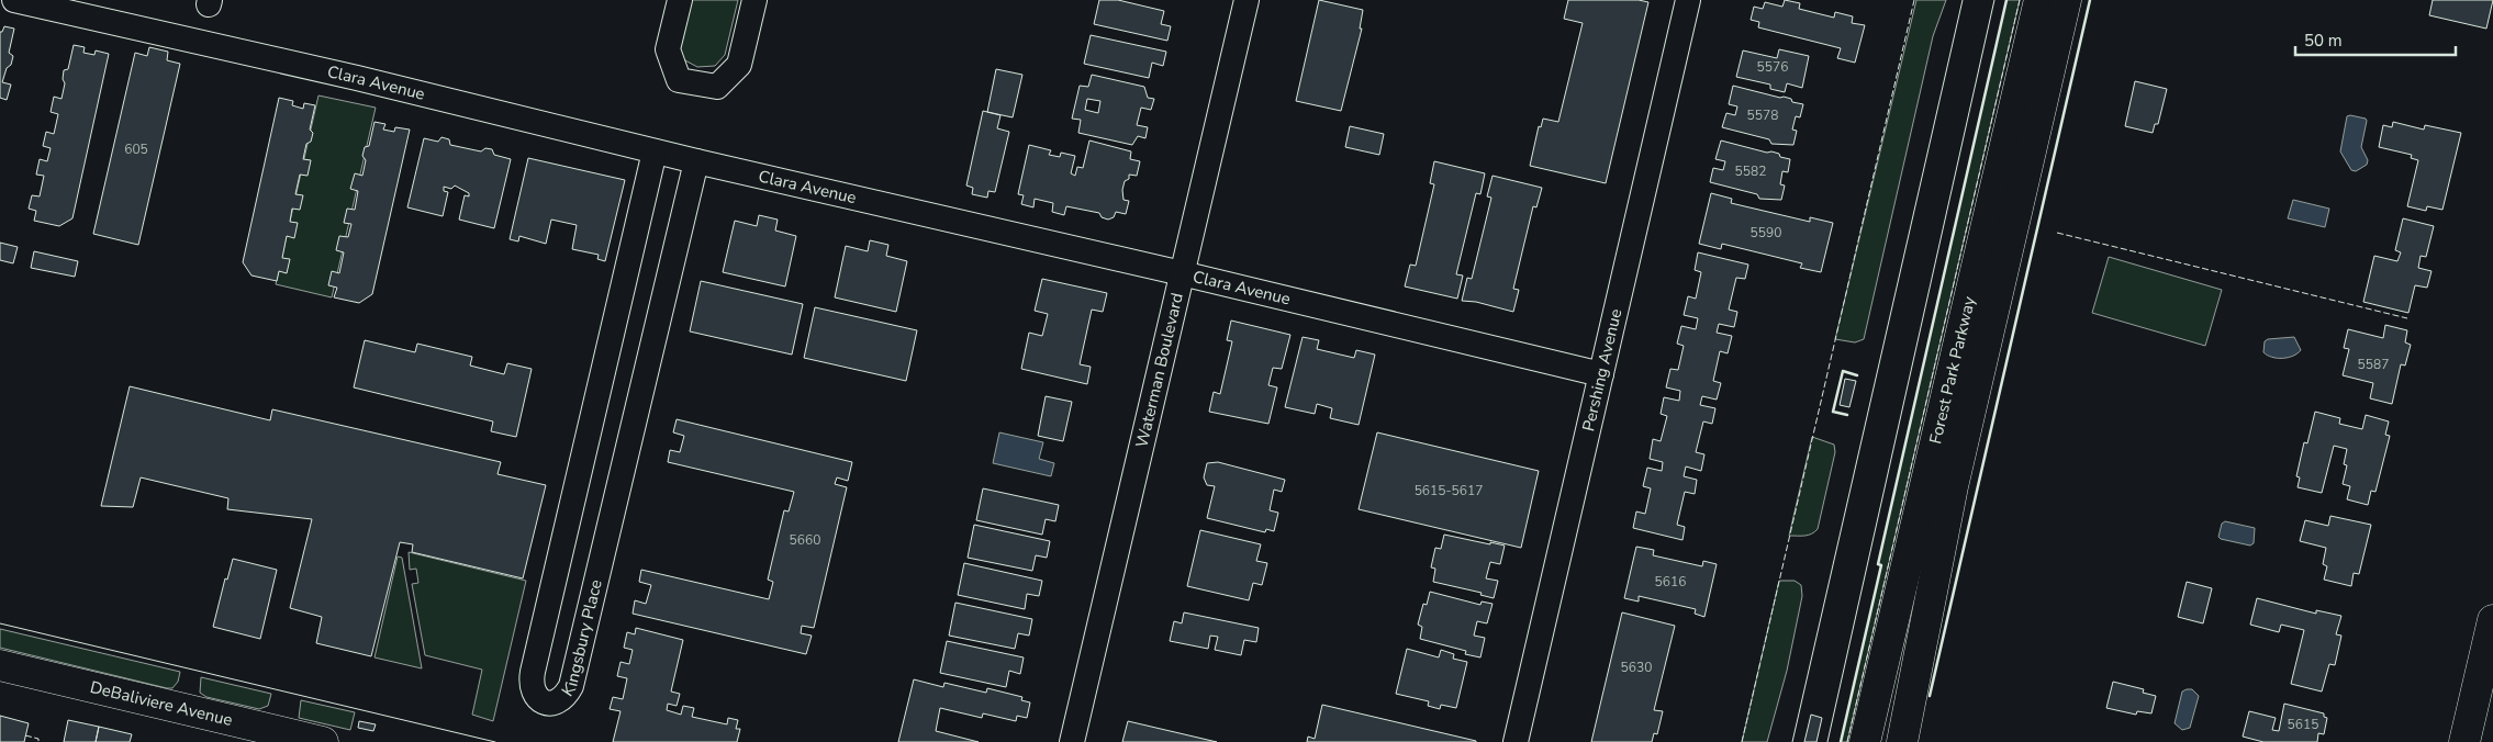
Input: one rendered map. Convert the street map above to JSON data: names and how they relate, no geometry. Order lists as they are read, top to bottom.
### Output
{
  "streets": {
    "main road": ["Forest Park Parkway", "DeBaliviere Avenue"],
    "street": [
      "Clara Avenue",
      "Waterman Boulevard",
      "Pershing Avenue",
      "Kingsbury Place"
    ]
  },
  "crossings": [
    ["Clara Avenue", "Waterman Boulevard"],
    ["Clara Avenue", "Pershing Avenue"],
    ["Clara Avenue", "Kingsbury Place"]
  ],
  "house_numbers": [
    "5576",
    "5578",
    "605",
    "5582",
    "5590",
    "5587",
    "5615-5617",
    "5660",
    "5616",
    "5630",
    "5615"
  ],
  "scale_bar": "50 m"
}
